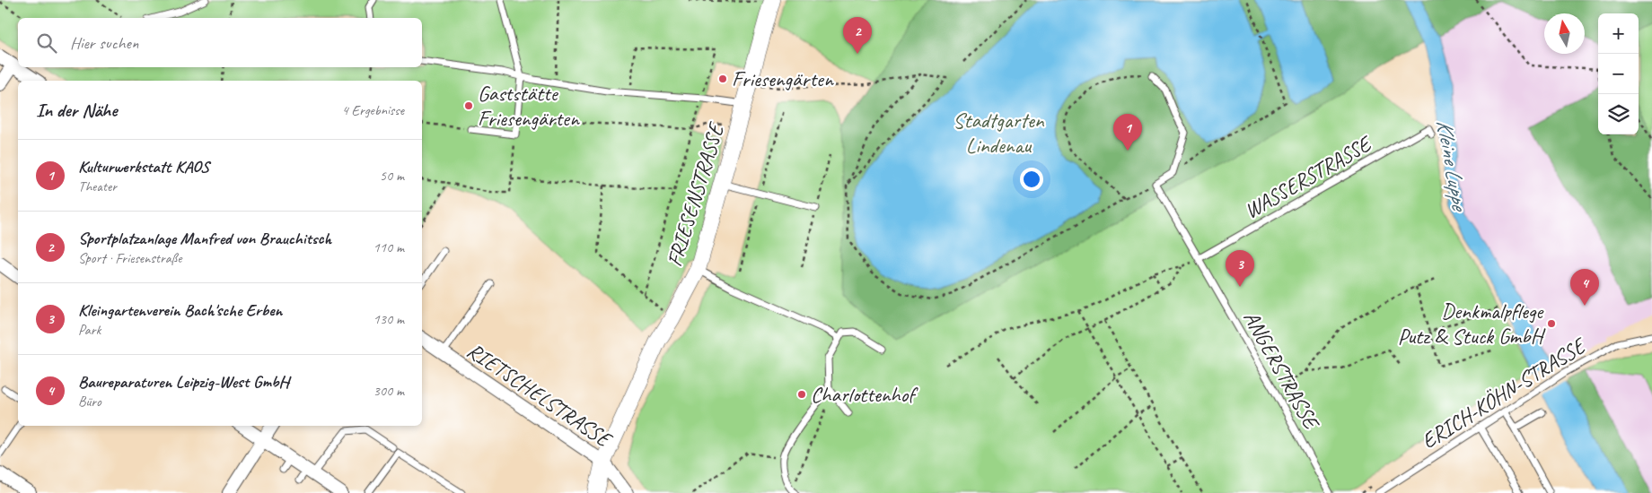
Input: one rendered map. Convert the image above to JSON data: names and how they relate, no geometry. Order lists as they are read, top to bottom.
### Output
{
  "streets": {
    "street": ["FRIESENSTRASSE", "RIETSCHELSTRASSE"],
    "lane": ["WASSERSTRASSE", "ANGERSTRASSE", "ERICH-KÖHN-STRASSE"]
  },
  "crossings": [
    ["WASSERSTRASSE", "ANGERSTRASSE"],
    ["FRIESENSTRASSE", "RIETSCHELSTRASSE"]
  ],
  "water": ["Kleine Luppe"],
  "parks": ["Stadtgarten Lindenau"],
  "places": [
    "Friesengärten",
    "Gaststätte Friesengärten",
    "Denkmalpflege Putz & Stuck GmbH",
    "Charlottenhof"
  ],
  "north": "top",
  "page": {
    "map_buttons": ["+", "−"],
    "pins": [
      "2",
      "1",
      "3",
      "4"
    ],
    "search": "Hier suchen",
    "heading": ["In der Nähe", "4 Ergebnisse"],
    "list": [
      {
        "mark": "1",
        "name": "Kulturwerkstatt KAOS",
        "note": "Theater",
        "value": "50 m"
      },
      {
        "mark": "2",
        "name": "Sportplatzanlage Manfred von Brauchitsch",
        "note": "Sport · Friesenstraße",
        "value": "110 m"
      },
      {
        "mark": "3",
        "name": "Kleingartenverein Bach'sche Erben",
        "note": "Park",
        "value": "130 m"
      },
      {
        "mark": "4",
        "name": "Baureparaturen Leipzig-West GmbH",
        "note": "Büro",
        "value": "300 m"
      }
    ]
  }
}
